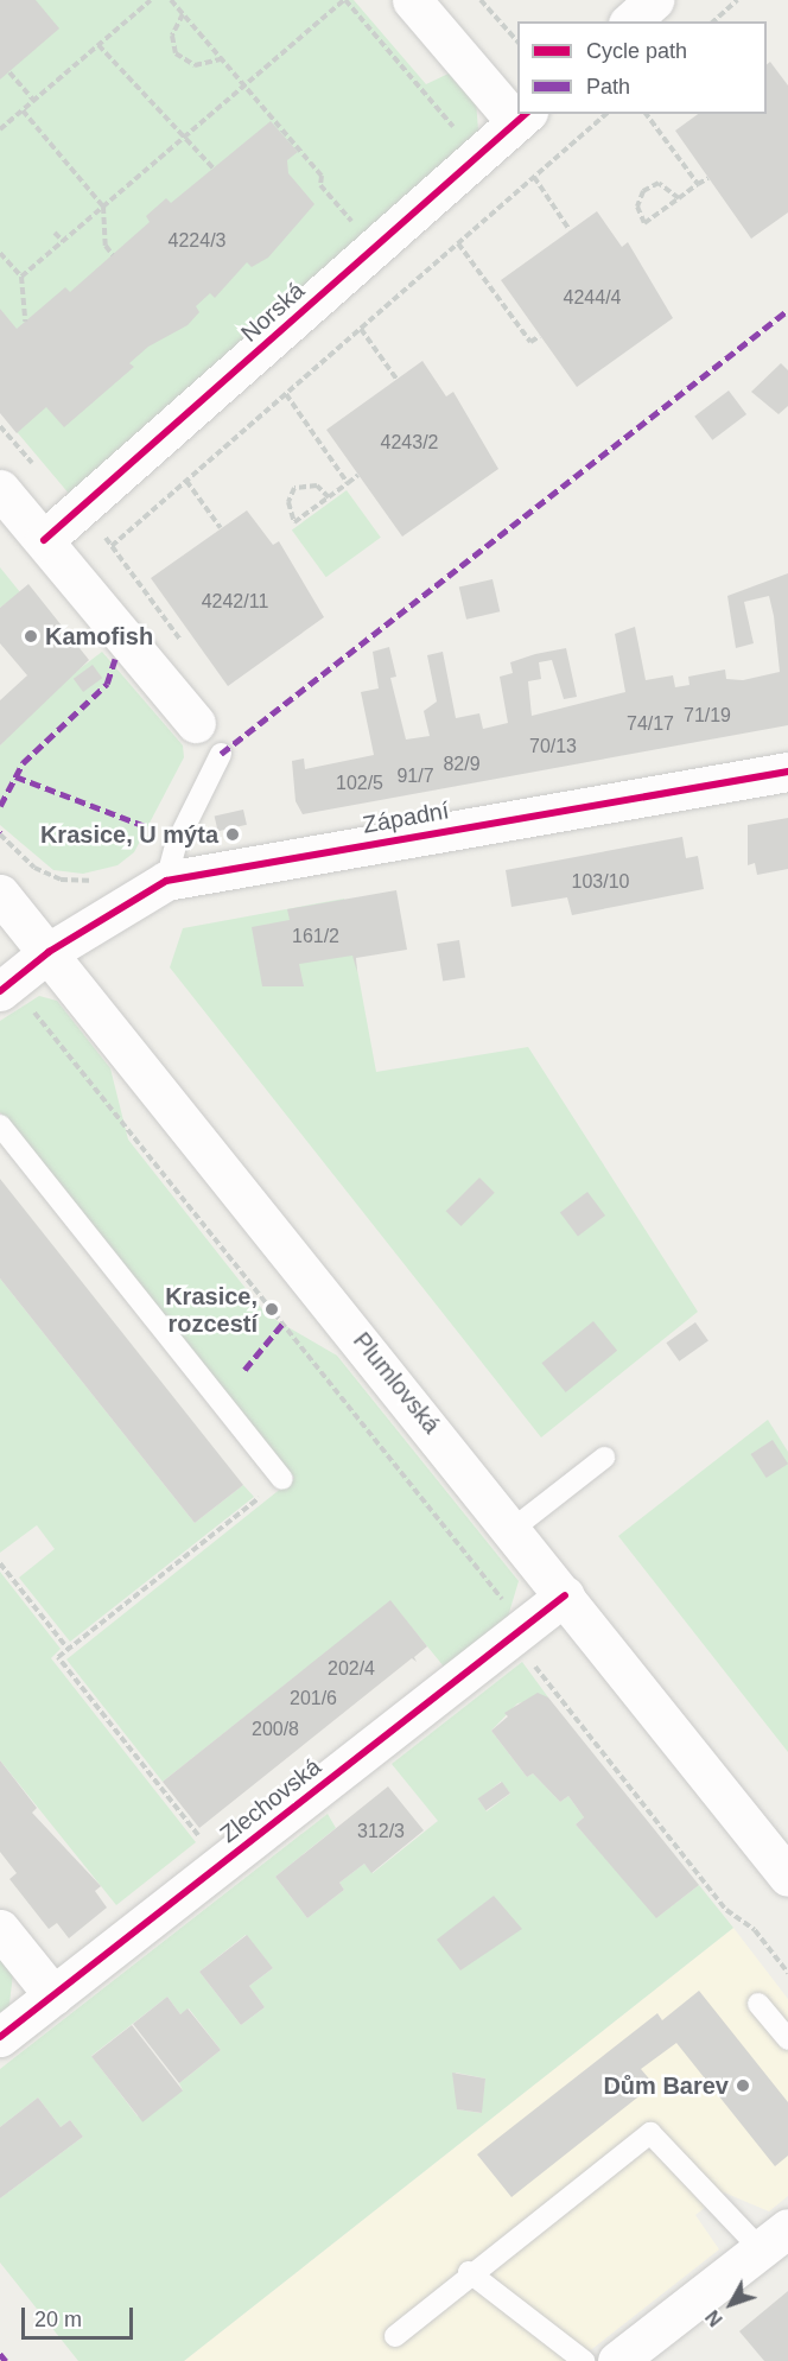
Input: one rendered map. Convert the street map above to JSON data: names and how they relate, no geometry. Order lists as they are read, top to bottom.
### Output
{
  "streets": {
    "street": [
      "Norská",
      "Západní",
      "Plumlovská",
      "Zlechovská"
    ]
  },
  "crossings": [
    ["Západní", "Plumlovská"],
    ["Plumlovská", "Zlechovská"]
  ],
  "places": [
    "Kamofish",
    "Krasice, U mýta",
    "Krasice, rozcestí",
    "Dům Barev"
  ],
  "house_numbers": [
    "4224/3",
    "4244/4",
    "4243/2",
    "4242/11",
    "71/19",
    "74/17",
    "70/13",
    "82/9",
    "91/7",
    "102/5",
    "103/10",
    "161/2",
    "202/4",
    "201/6",
    "200/8",
    "312/3"
  ],
  "legend": ["Cycle path", "Path"],
  "scale_bar": "20 m",
  "north": "bottom left"
}
